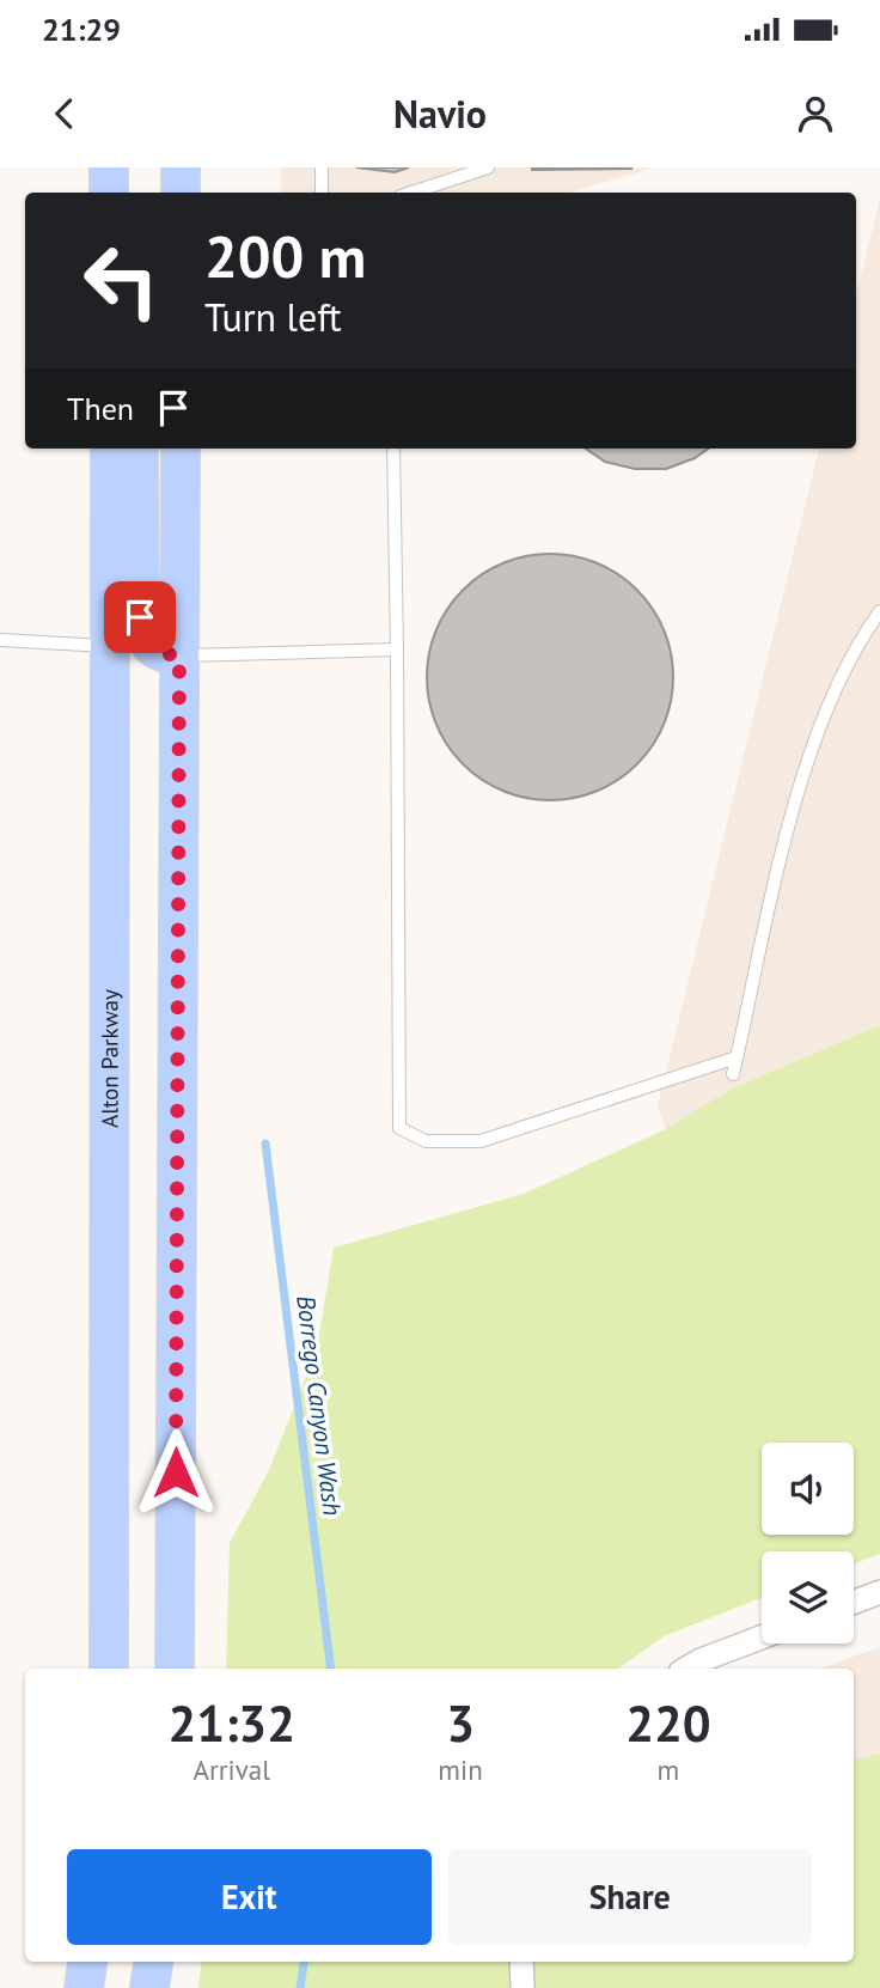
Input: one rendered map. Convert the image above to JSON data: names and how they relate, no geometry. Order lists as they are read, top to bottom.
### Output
{
  "streets": {
    "main road": ["Alton Parkway"]
  },
  "water": ["Borrego Canyon Wash"],
  "page": {
    "status": "21:29",
    "header": "Navio",
    "turn": ["200 m", "Turn left"],
    "then": "Then",
    "eta": [
      "21:32",
      "Arrival",
      "3",
      "min",
      "220",
      "m"
    ],
    "buttons": ["Exit", "Share"]
  }
}
